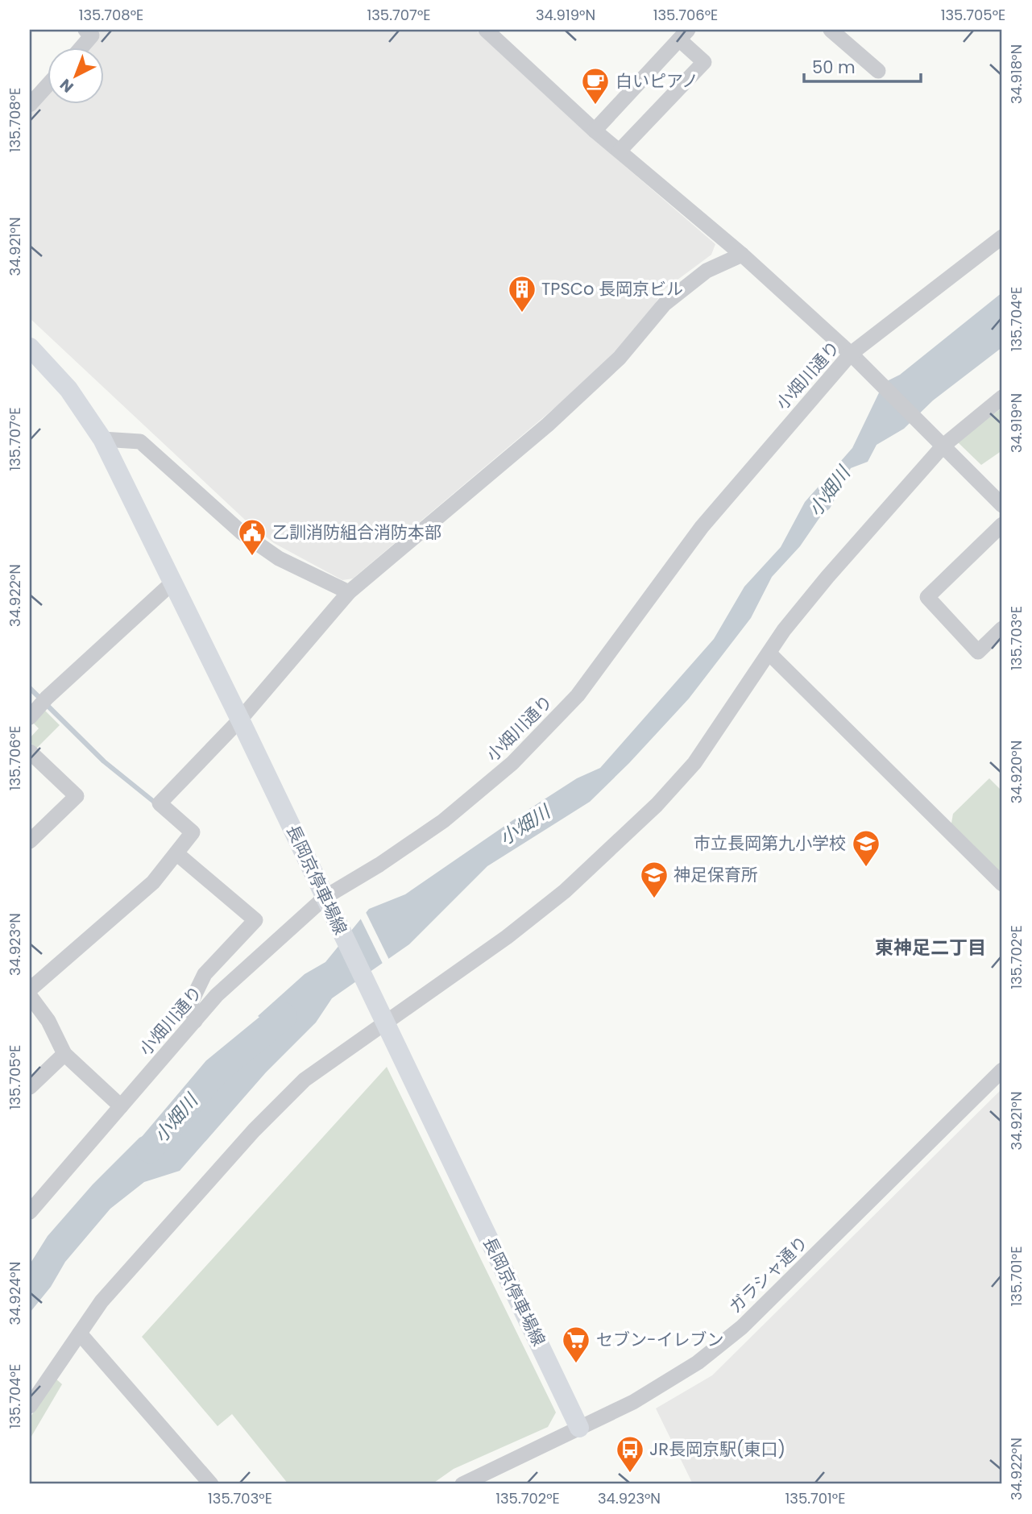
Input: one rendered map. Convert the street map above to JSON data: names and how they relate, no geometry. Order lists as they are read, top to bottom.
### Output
{
  "streets": {
    "main road": ["長岡京停車場線"],
    "street": ["小畑川通り", "ガラシャ通り"]
  },
  "crossings": [
    ["小畑川通り", "長岡京停車場線"],
    ["長岡京停車場線", "ガラシャ通り"]
  ],
  "districts": ["東神足二丁目"],
  "water": ["小畑川"],
  "places": {
    "cafe": ["白いピアノ"],
    "building": ["TPSCo 長岡京ビル"],
    "public building": ["乙訓消防組合消防本部"],
    "school or university": ["市立長岡第九小学校", "神足保育所"],
    "supermarket": ["セブン-イレブン"],
    "bus stop": ["JR長岡京駅(東口)"]
  },
  "scale_bar": "50 m",
  "north": "bottom left",
  "coordinates": [
    "135.708°E",
    "135.707°E",
    "34.919°N",
    "135.706°E",
    "135.705°E",
    "34.918°N",
    "34.921°N",
    "135.704°E",
    "34.922°N",
    "135.703°E",
    "34.920°N",
    "34.923°N",
    "135.702°E",
    "135.701°E",
    "34.924°N"
  ]
}
